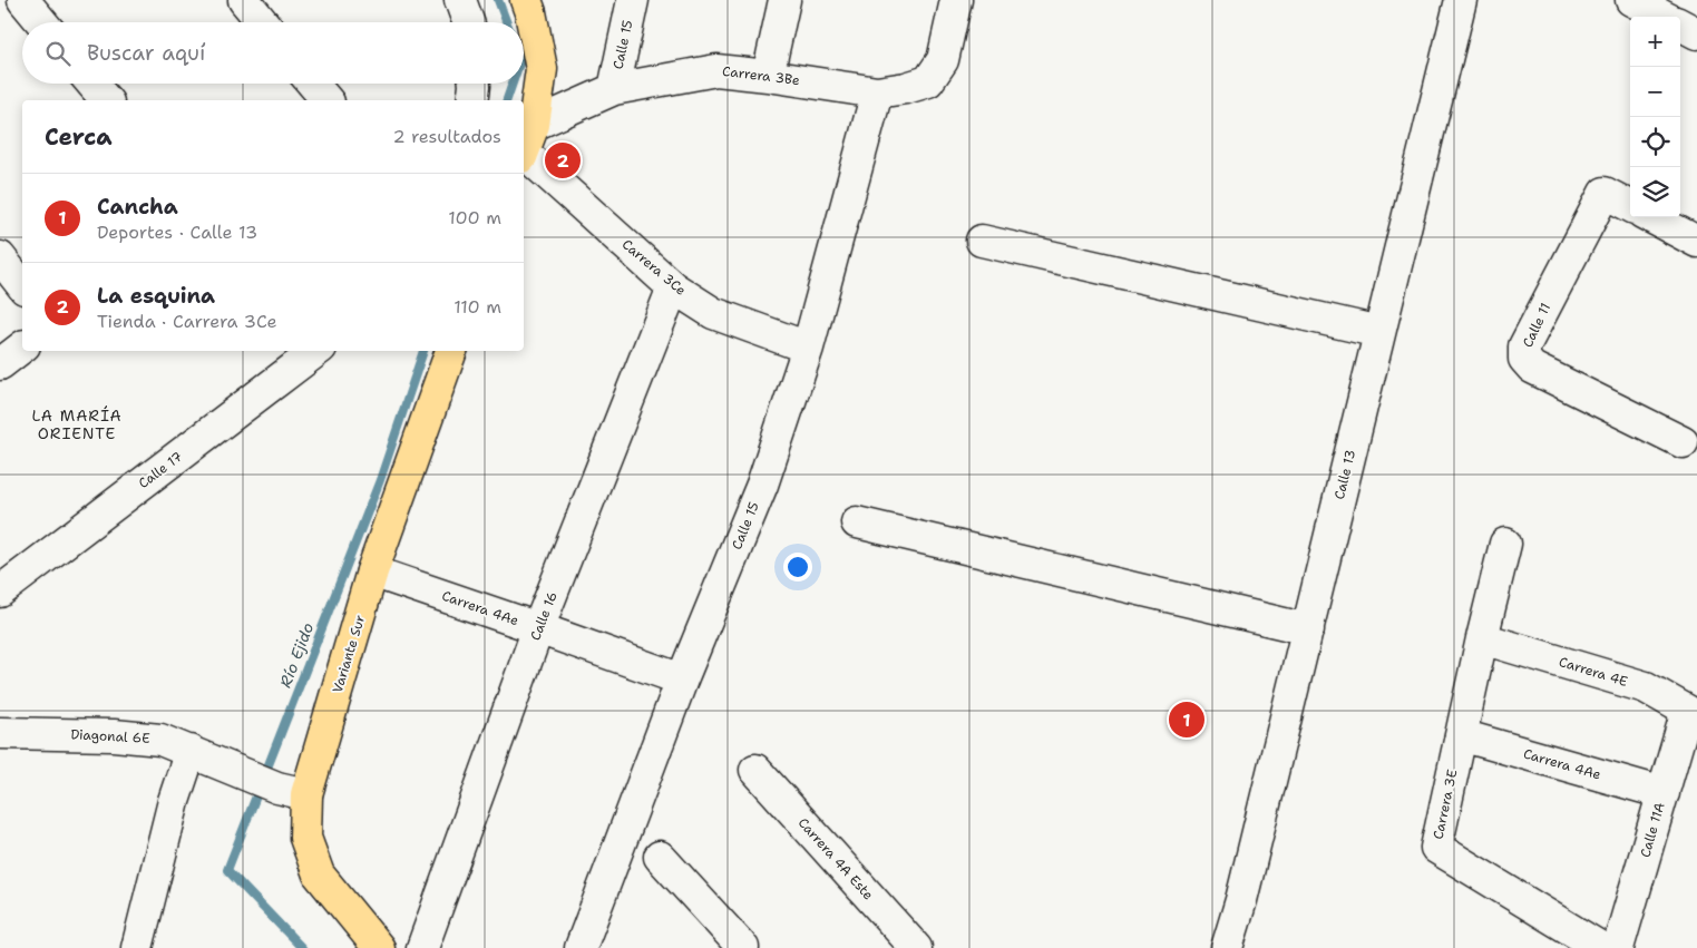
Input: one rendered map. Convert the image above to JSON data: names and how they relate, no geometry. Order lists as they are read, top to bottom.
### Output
{
  "streets": {
    "main road": ["Variante Sur"],
    "street": [
      "Calle 15",
      "Carrera 3Be",
      "Carrera 3Ce",
      "Calle 11",
      "Calle 17",
      "Calle 13",
      "Carrera 4Ae",
      "Calle 16",
      "Carrera 4E",
      "Diagonal 6E",
      "Carrera 3E",
      "Calle 11A",
      "Carrera 4A Este"
    ]
  },
  "crossings": [
    ["Calle 15", "Carrera 3Be"],
    ["Calle 15", "Carrera 3Ce"],
    ["Calle 15", "Carrera 4Ae"],
    ["Carrera 3Be", "Carrera 3Ce"],
    ["Carrera 3Ce", "Calle 16"],
    ["Carrera 4Ae", "Calle 16"],
    ["Carrera 4Ae", "Variante Sur"],
    ["Carrera 4Ae", "Carrera 3E"],
    ["Carrera 4Ae", "Calle 11A"],
    ["Variante Sur", "Diagonal 6E"],
    ["Carrera 4E", "Carrera 3E"],
    ["Carrera 4E", "Calle 11A"]
  ],
  "districts": ["LA MARÍA ORIENTE"],
  "water": ["Río Ejido"],
  "page": {
    "map_buttons": ["+", "−"],
    "search": "Buscar aquí",
    "heading": ["Cerca", "2 resultados"],
    "pins": ["2", "1"],
    "list": [
      {
        "mark": "1",
        "name": "Cancha",
        "note": "Deportes · Calle 13",
        "value": "100 m"
      },
      {
        "mark": "2",
        "name": "La esquina",
        "note": "Tienda · Carrera 3Ce",
        "value": "110 m"
      }
    ]
  }
}
